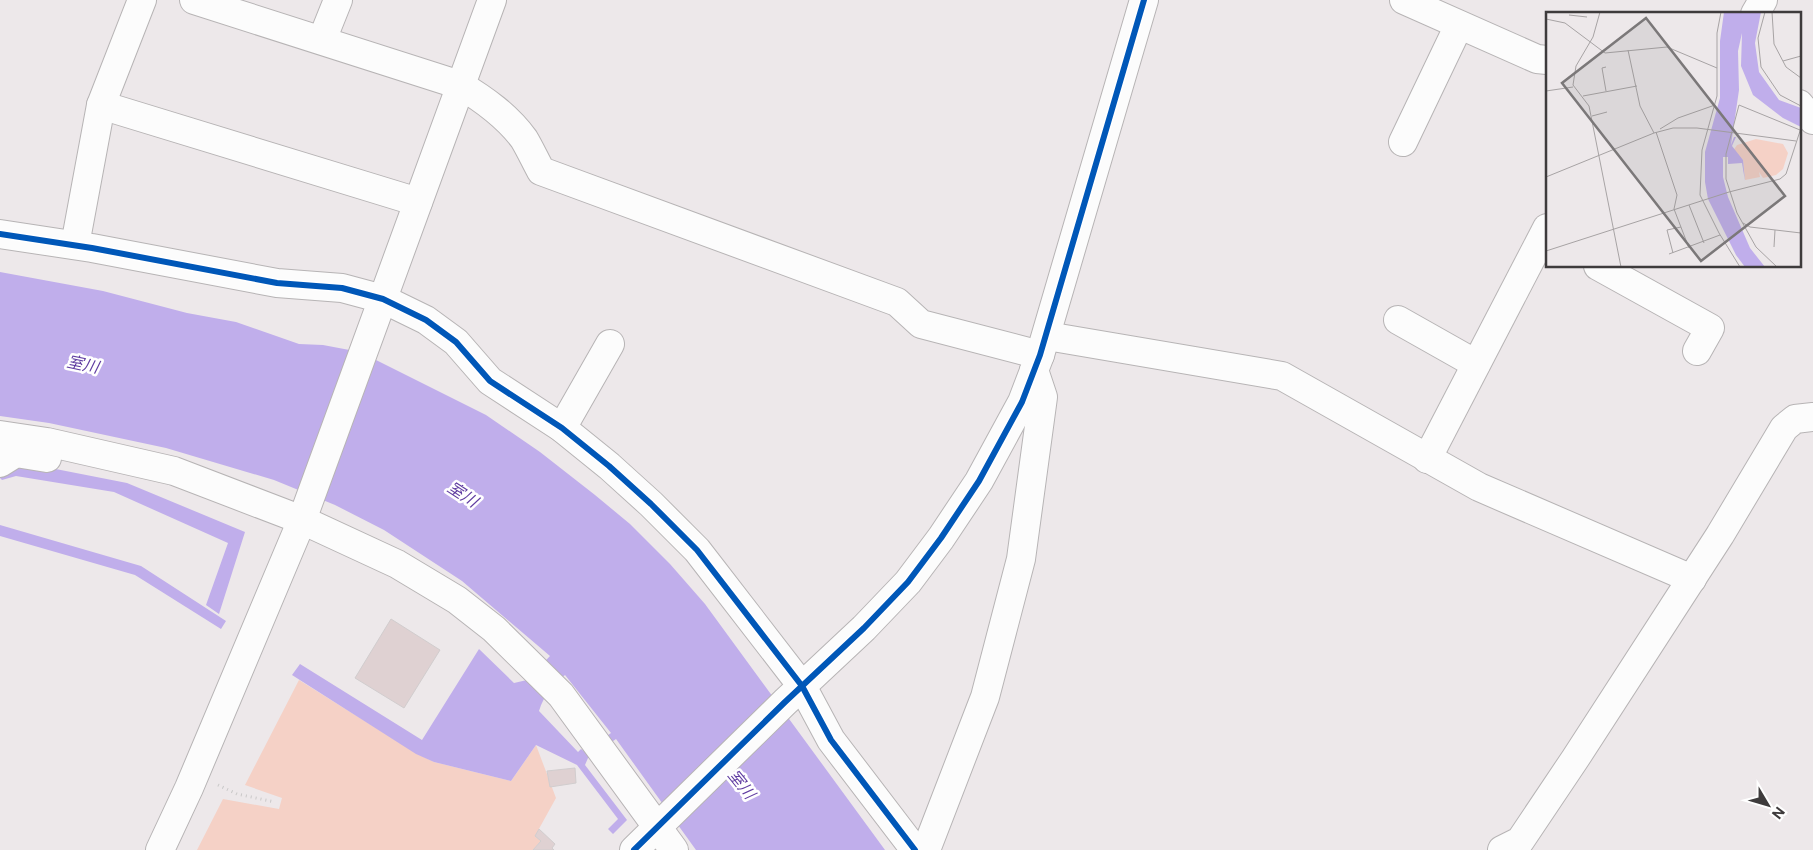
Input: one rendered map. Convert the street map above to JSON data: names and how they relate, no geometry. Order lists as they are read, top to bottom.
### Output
{
  "water": ["室川"],
  "north": "bottom right"
}
